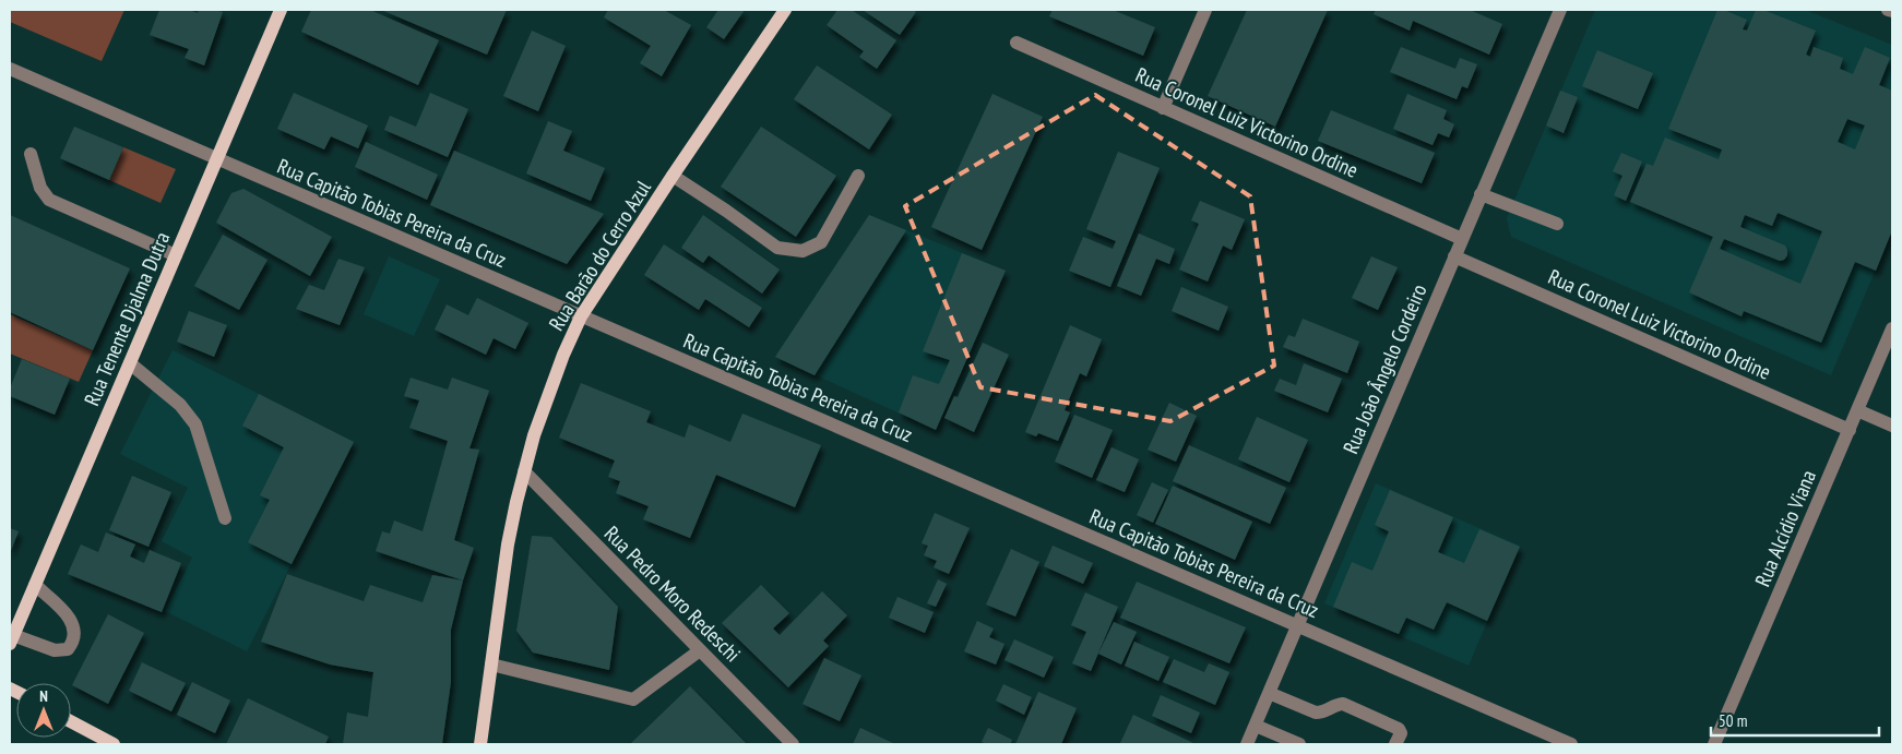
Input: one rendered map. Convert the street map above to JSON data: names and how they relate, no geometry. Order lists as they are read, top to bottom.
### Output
{
  "streets": {
    "main road": ["Rua Barão do Cerro Azul", "Rua Tenente Djalma Dutra"],
    "street": [
      "Rua Coronel Luiz Victorino Ordine",
      "Rua Capitão Tobias Pereira da Cruz",
      "Rua João Ângelo Cordeiro",
      "Rua Alcídio Viana",
      "Rua Pedro Moro Redeschi"
    ]
  },
  "crossings": [
    ["Rua Coronel Luiz Victorino Ordine", "Rua João Ângelo Cordeiro"],
    ["Rua Coronel Luiz Victorino Ordine", "Rua Alcídio Viana"],
    ["Rua Capitão Tobias Pereira da Cruz", "Rua Barão do Cerro Azul"],
    ["Rua Capitão Tobias Pereira da Cruz", "Rua Tenente Djalma Dutra"],
    ["Rua Capitão Tobias Pereira da Cruz", "Rua João Ângelo Cordeiro"],
    ["Rua Barão do Cerro Azul", "Rua Pedro Moro Redeschi"]
  ],
  "scale_bar": "50 m",
  "north": "top"
}
